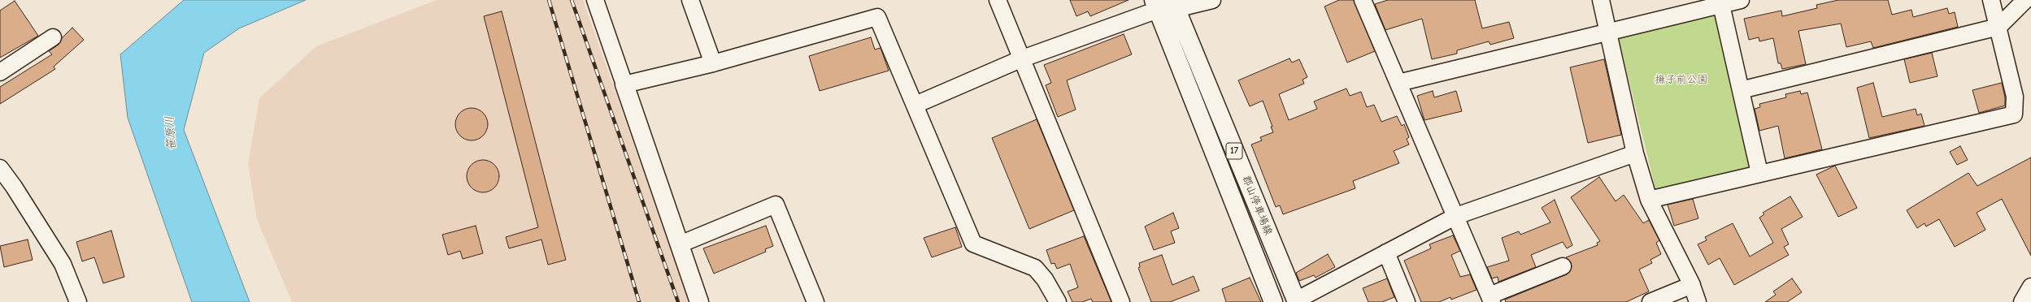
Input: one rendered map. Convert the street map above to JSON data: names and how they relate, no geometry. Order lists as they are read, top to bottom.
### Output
{
  "streets": {
    "main road": ["17", "郡山停車場線"]
  },
  "water": ["笹原川"],
  "parks": ["撫子前公園"]
}
